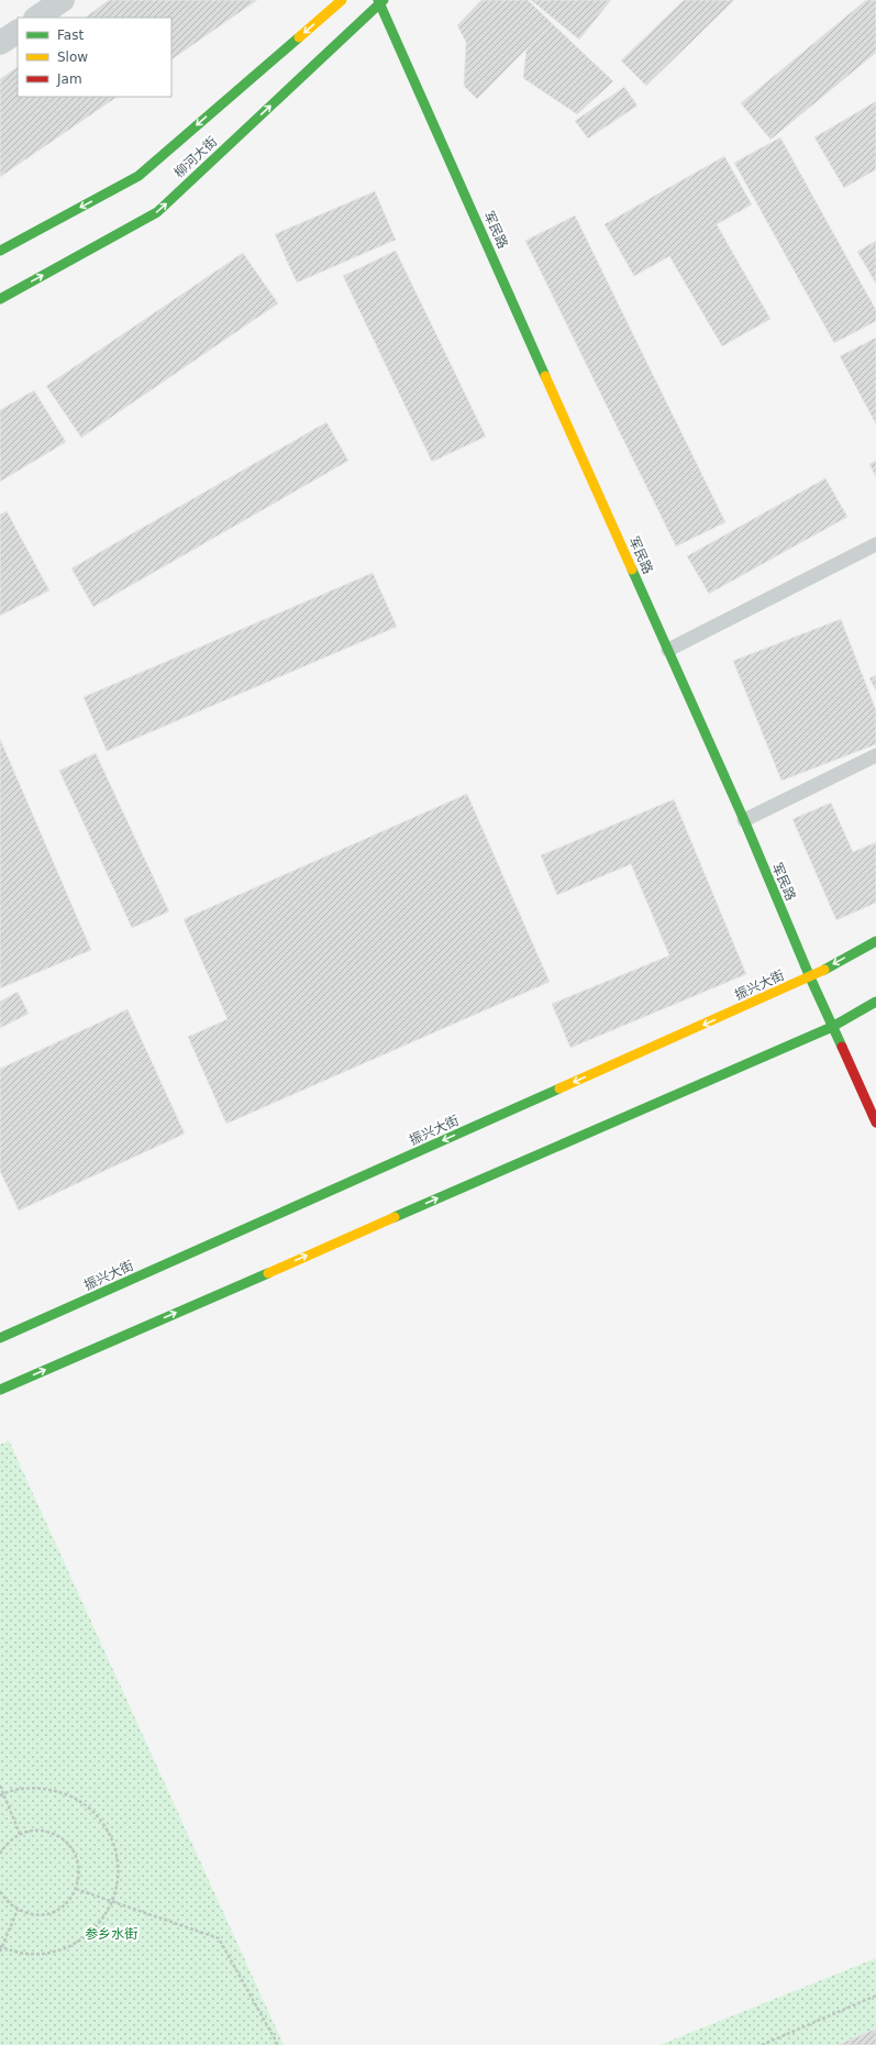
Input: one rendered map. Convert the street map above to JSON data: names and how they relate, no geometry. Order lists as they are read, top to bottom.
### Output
{
  "streets": {
    "street": ["柳河大街", "军民路", "振兴大街"]
  },
  "crossings": [
    ["柳河大街", "军民路"],
    ["军民路", "振兴大街"]
  ],
  "parks": ["参乡水街"],
  "legend": ["Fast", "Slow", "Jam"]
}
